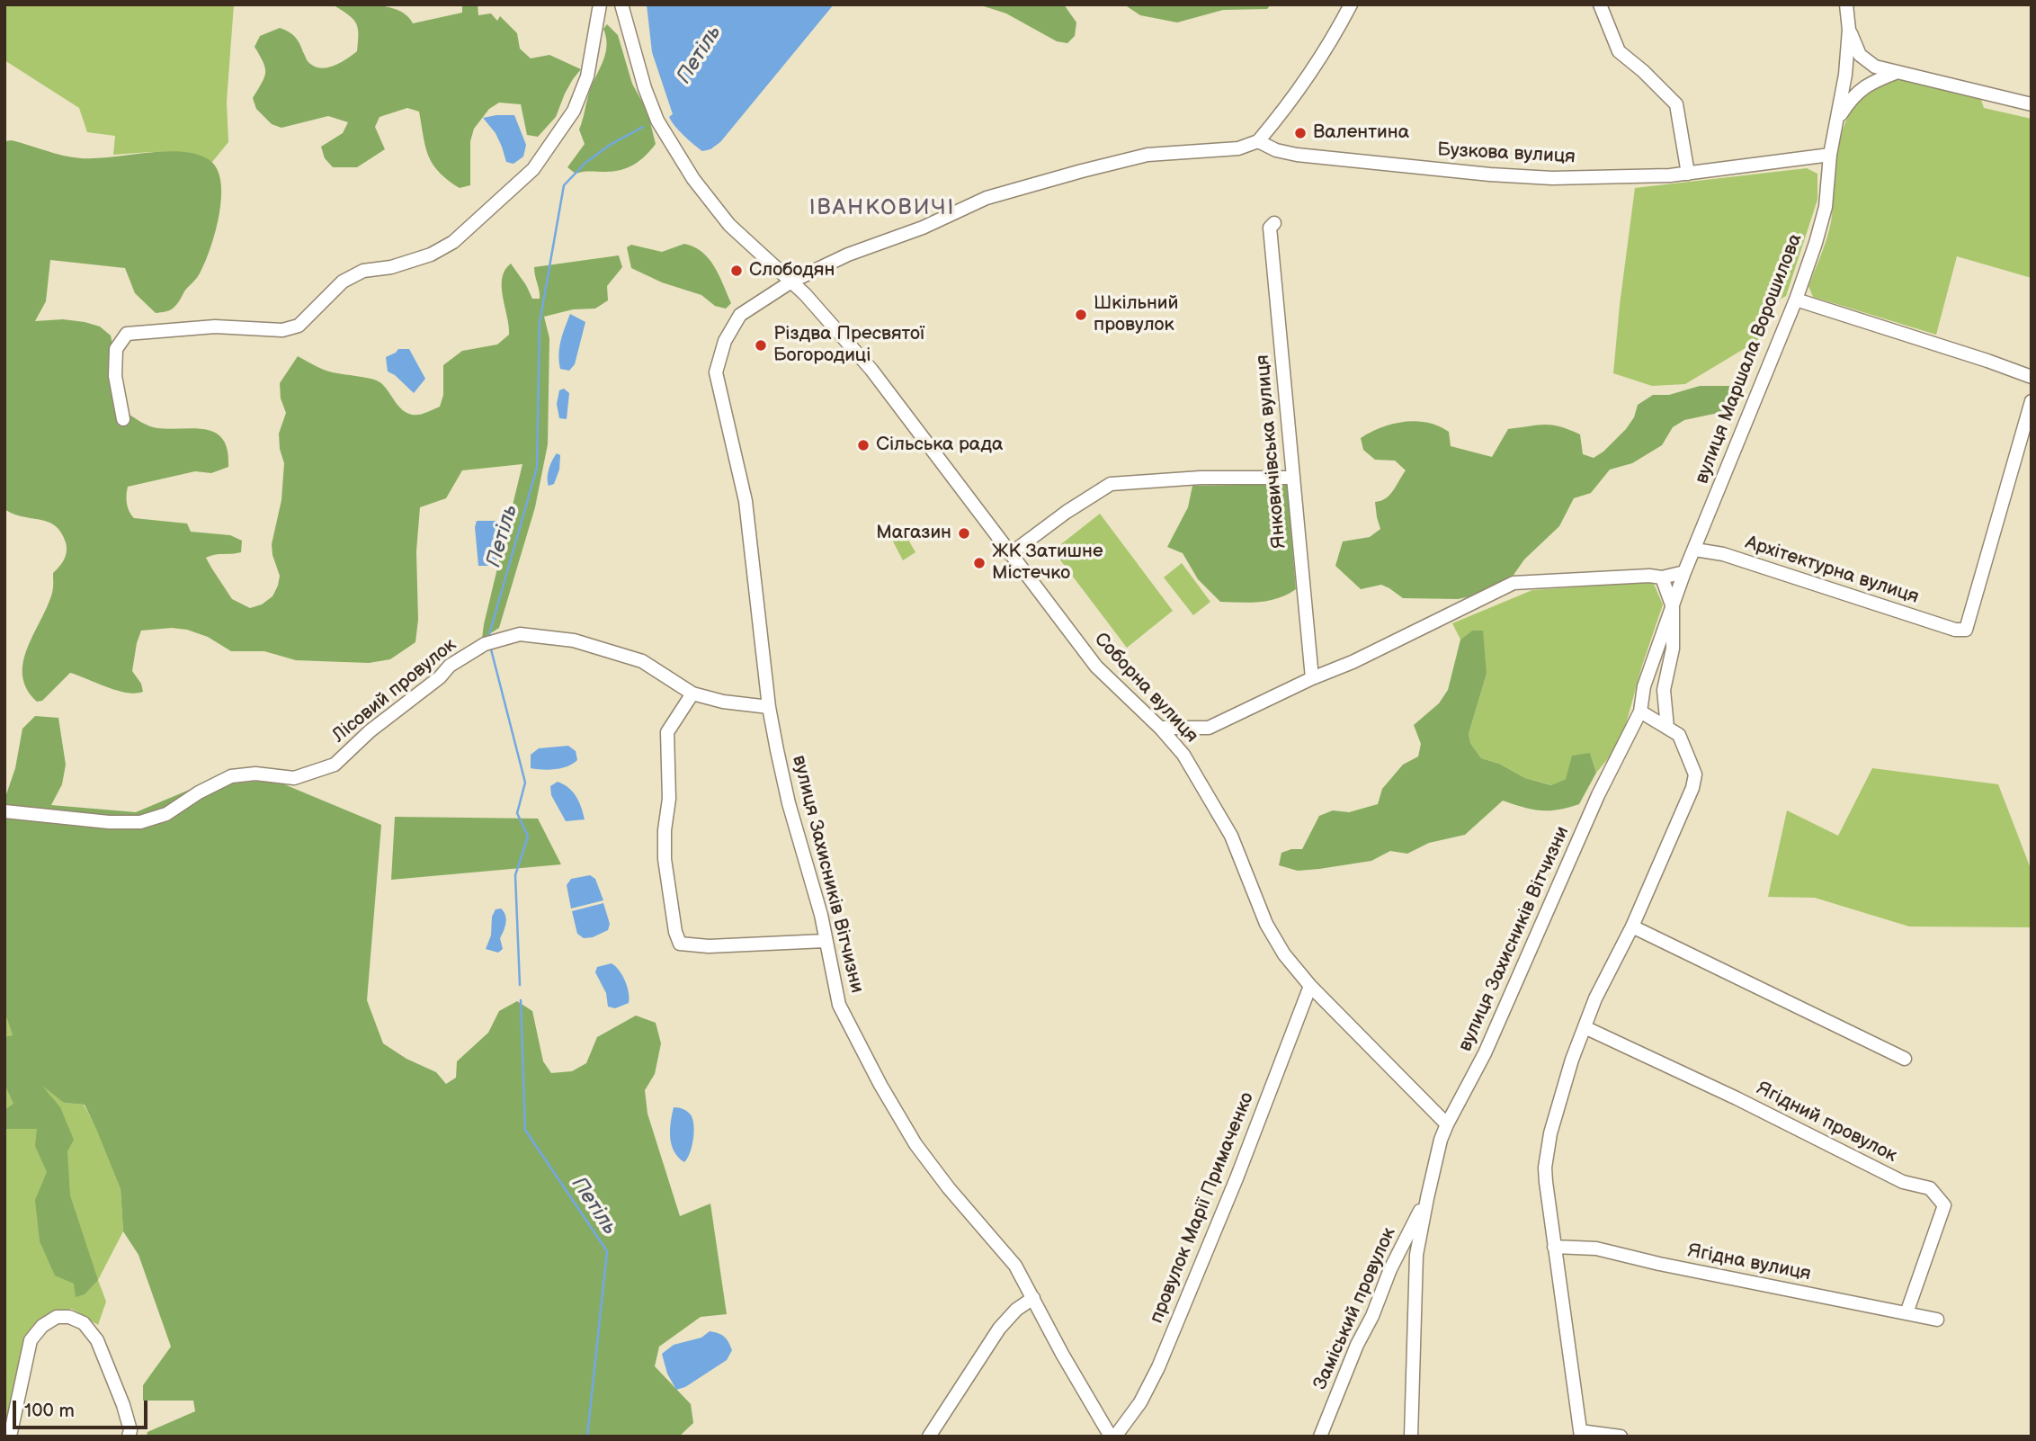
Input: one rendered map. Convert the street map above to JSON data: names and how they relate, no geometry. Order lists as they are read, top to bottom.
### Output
{
  "streets": {
    "street": [
      "Бузкова вулиця",
      "вулиця Маршала Ворошилова",
      "Янковичівська вулиця",
      "Архітектурна вулиця",
      "Соборна вулиця",
      "Лісовий провулок",
      "вулиця Захисників Вітчизни",
      "Ягідний провулок",
      "провулок Марії Примаченко",
      "Ягідна вулиця",
      "Заміський провулок"
    ]
  },
  "crossings": [
    ["Бузкова вулиця", "вулиця Маршала Ворошилова"],
    ["вулиця Маршала Ворошилова", "Архітектурна вулиця"],
    ["вулиця Маршала Ворошилова", "вулиця Захисників Вітчизни"],
    ["Соборна вулиця", "вулиця Захисників Вітчизни"],
    ["Соборна вулиця", "провулок Марії Примаченко"],
    ["Лісовий провулок", "вулиця Захисників Вітчизни"],
    ["вулиця Захисників Вітчизни", "провулок Марії Примаченко"],
    ["вулиця Захисників Вітчизни", "Заміський провулок"],
    ["Ягідний провулок", "Ягідна вулиця"]
  ],
  "districts": ["ІВАНКОВИЧІ"],
  "water": ["Петіль"],
  "places": [
    "Валентина",
    "Слободян",
    "Шкільний провулок",
    "Різдва Пресвятої Богородиці",
    "Cільська рада",
    "Магазин",
    "ЖК Затишне Містечко"
  ],
  "scale_bar": "100 m"
}
